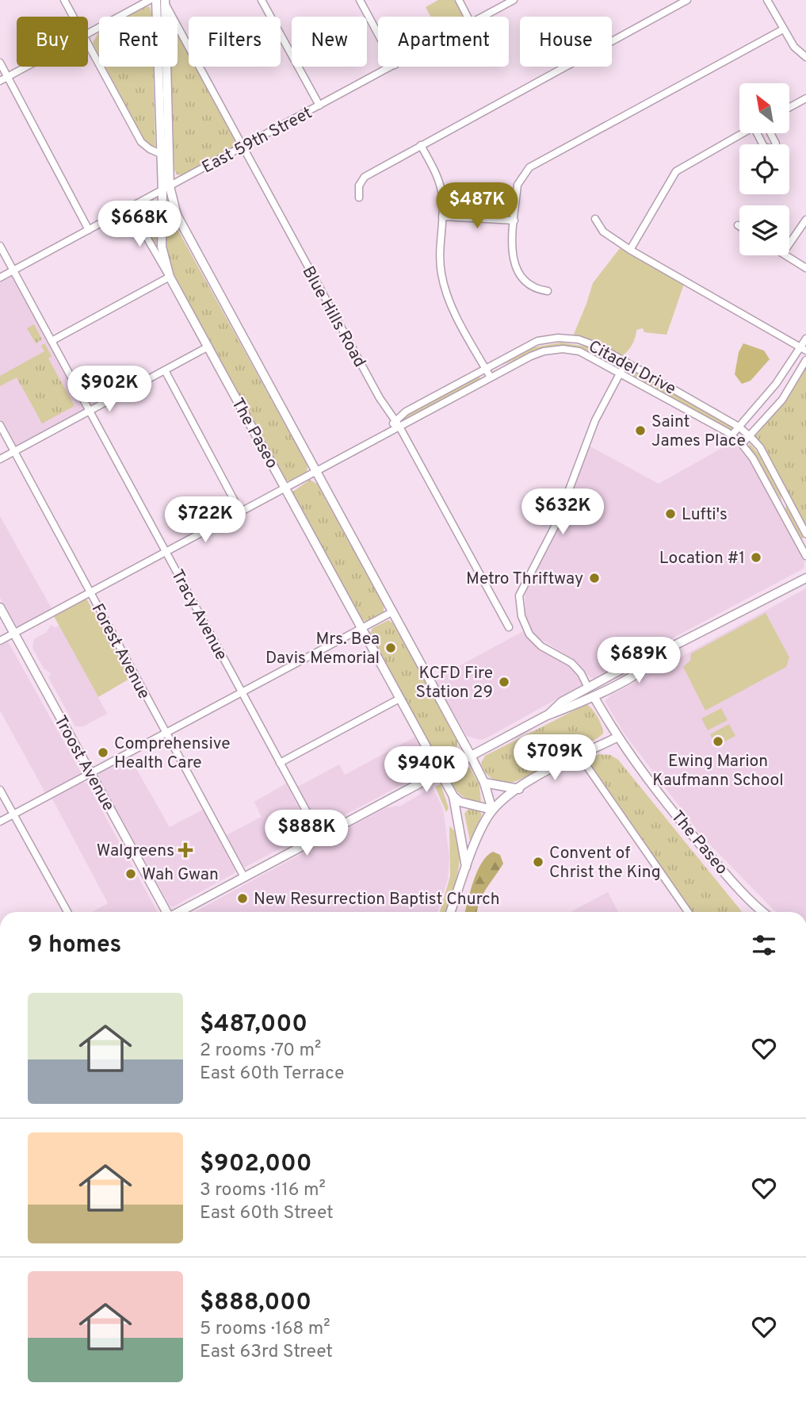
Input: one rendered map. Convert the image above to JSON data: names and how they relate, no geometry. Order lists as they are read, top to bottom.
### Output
{
  "streets": {
    "main road": ["The Paseo", "Troost Avenue"],
    "street": [
      "East 59th Street",
      "Blue Hills Road",
      "Citadel Drive",
      "Tracy Avenue",
      "Forest Avenue"
    ]
  },
  "crossings": [
    ["East 59th Street", "Blue Hills Road"],
    ["East 59th Street", "The Paseo"],
    ["East 59th Street", "Tracy Avenue"],
    ["Blue Hills Road", "Citadel Drive"],
    ["Blue Hills Road", "The Paseo"]
  ],
  "places": {
    "other": [
      "Saint James Place",
      "Lufti's",
      "Location #1",
      "Metro Thriftway",
      "Mrs. Bea Davis Memorial",
      "KCFD Fire Station 29",
      "Ewing Marion Kaufmann School",
      "Comprehensive Health Care",
      "Convent of Christ the King",
      "Wah Gwan",
      "New Resurrection Baptist Church"
    ],
    "health": ["Walgreens"]
  },
  "north": "top left",
  "page": {
    "chip": [
      "Buy",
      "Rent",
      "Filters",
      "New",
      "Apartment",
      "House"
    ],
    "price": [
      "$487K",
      "$668K",
      "$902K",
      "$632K",
      "$722K",
      "$689K",
      "$709K",
      "$940K",
      "$888K"
    ],
    "heading": "9 homes",
    "list": [
      {
        "name": "$487,000",
        "note": "2 rooms · 70 m² · East 60th Terrace"
      },
      {
        "name": "$902,000",
        "note": "3 rooms · 116 m² · East 60th Street"
      },
      {
        "name": "$888,000",
        "note": "5 rooms · 168 m² · East 63rd Street"
      }
    ]
  }
}
